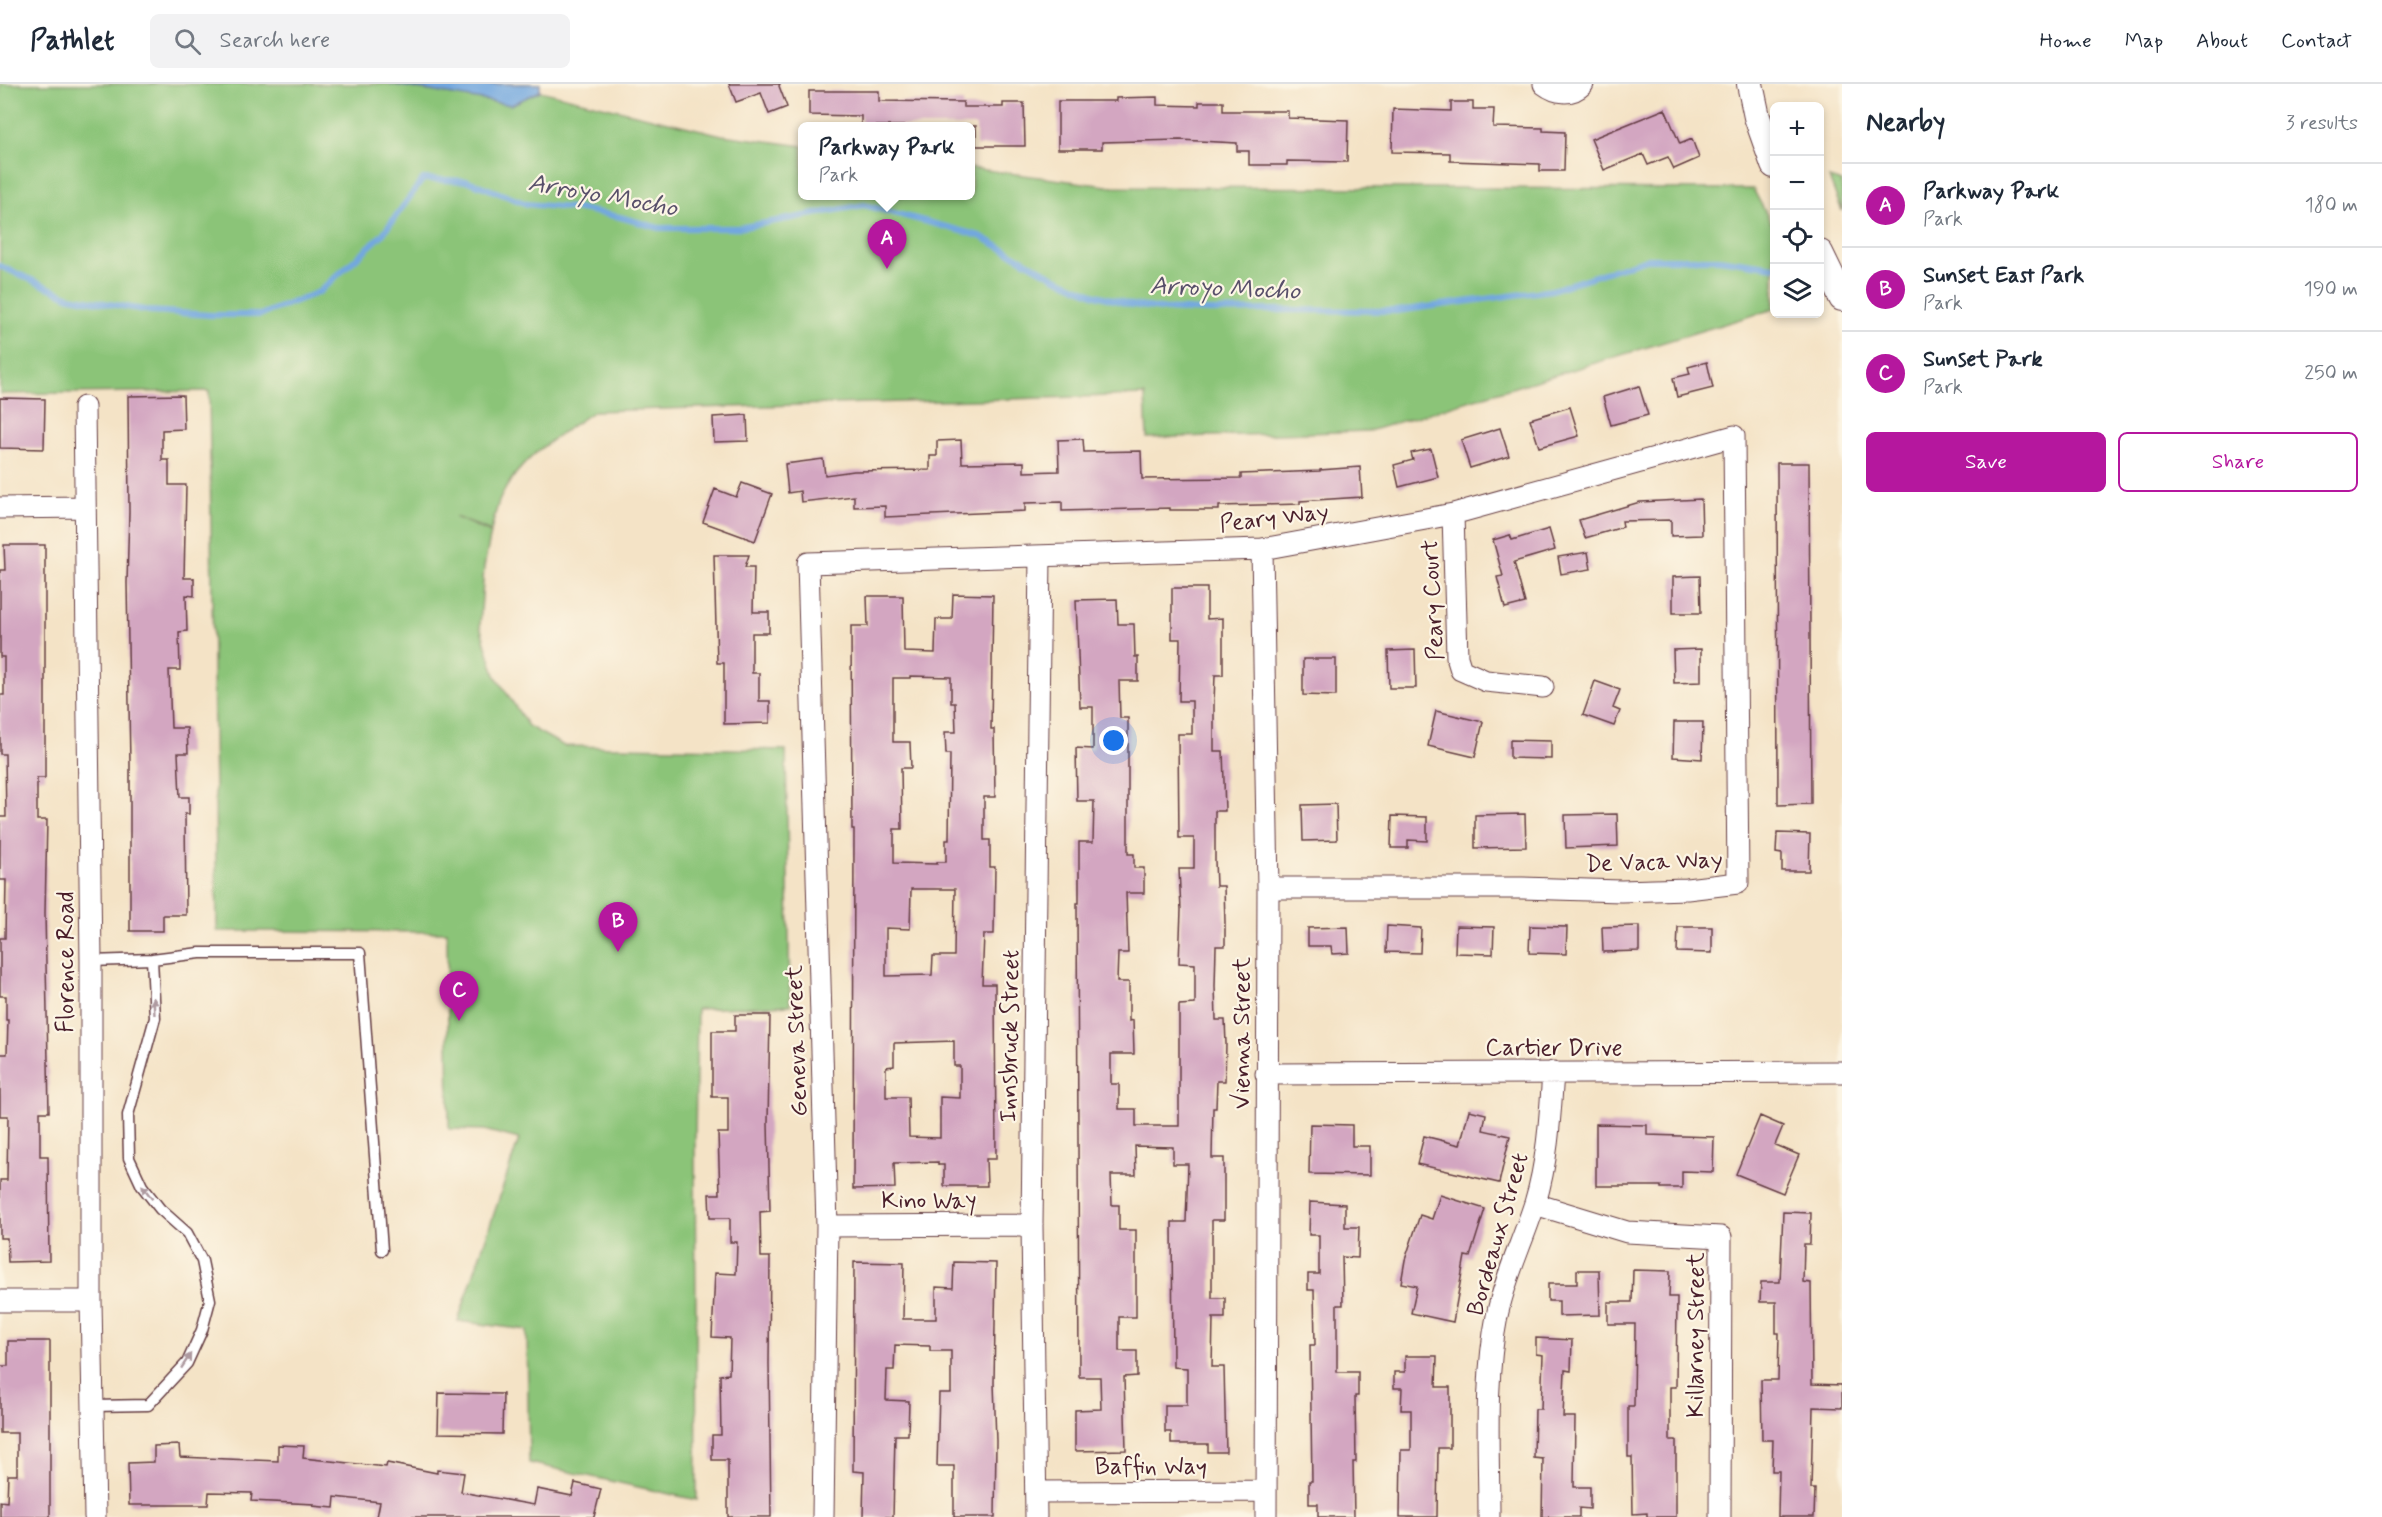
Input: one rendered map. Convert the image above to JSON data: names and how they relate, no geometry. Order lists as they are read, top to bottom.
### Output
{
  "streets": {
    "street": [
      "Peary Way",
      "Peary Court",
      "De Vaca Way",
      "Florence Road",
      "Vienna Street",
      "Innsbruck Street",
      "Geneva Street",
      "Cartier Drive",
      "Kino Way",
      "Bordeaux Street",
      "Killarney Street",
      "Baffin Way"
    ]
  },
  "crossings": [
    ["Peary Way", "Peary Court"],
    ["Peary Way", "De Vaca Way"],
    ["Peary Way", "Vienna Street"],
    ["Peary Way", "Innsbruck Street"],
    ["Peary Way", "Geneva Street"],
    ["De Vaca Way", "Vienna Street"],
    ["Vienna Street", "Cartier Drive"],
    ["Vienna Street", "Baffin Way"],
    ["Innsbruck Street", "Kino Way"],
    ["Innsbruck Street", "Baffin Way"],
    ["Geneva Street", "Kino Way"],
    ["Cartier Drive", "Bordeaux Street"],
    ["Bordeaux Street", "Killarney Street"]
  ],
  "water": ["Arroyo Mocho"],
  "page": {
    "header": "Pathlet",
    "search": "Search here",
    "nav": [
      "Home",
      "Map",
      "About",
      "Contact"
    ],
    "heading": ["Nearby", "3 results"],
    "map_buttons": ["+", "−"],
    "popup": ["Parkway Park", "Park"],
    "list": [
      {
        "mark": "A",
        "name": "Parkway Park",
        "note": "Park",
        "value": "180 m"
      },
      {
        "mark": "B",
        "name": "Sunset East Park",
        "note": "Park",
        "value": "190 m"
      },
      {
        "mark": "C",
        "name": "Sunset Park",
        "note": "Park",
        "value": "250 m"
      }
    ],
    "pins": ["A", "B", "C"],
    "buttons": ["Save", "Share"]
  }
}
